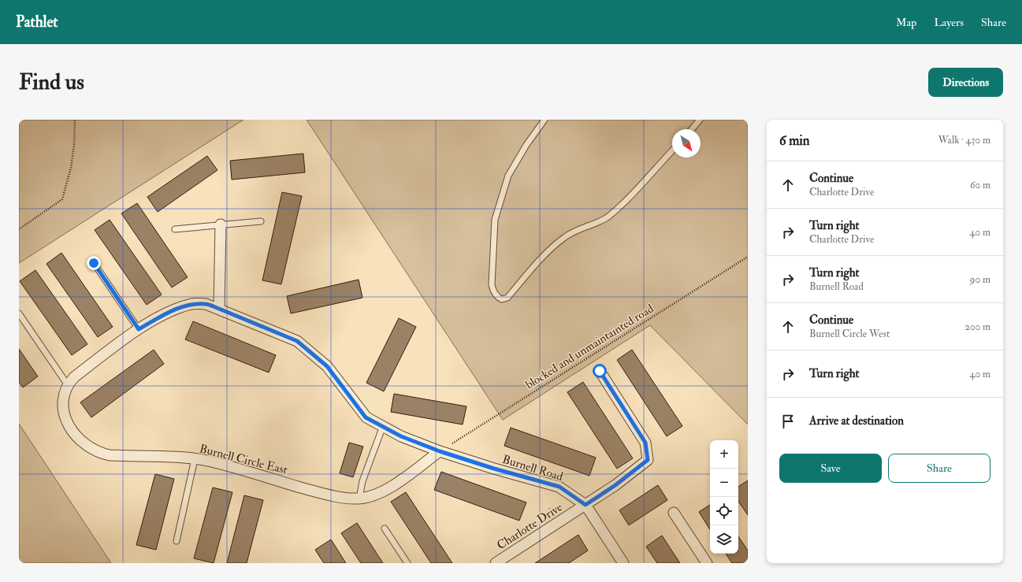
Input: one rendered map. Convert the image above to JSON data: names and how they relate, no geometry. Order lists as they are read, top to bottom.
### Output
{
  "streets": {
    "street": ["Burnell Circle East", "Burnell Road", "Charlotte Drive"],
    "path": ["blocked and unmaintainted road"]
  },
  "crossings": [
    ["blocked and unmaintainted road", "Burnell Circle East"],
    ["blocked and unmaintainted road", "Burnell Road"],
    ["Burnell Circle East", "Burnell Road"],
    ["Burnell Road", "Charlotte Drive"]
  ],
  "north": "bottom right",
  "page": {
    "header": "Pathlet",
    "nav": ["Map", "Layers", "Share"],
    "buttons": [
      "Directions",
      ["Save", "Share"]
    ],
    "title": "Find us",
    "heading": ["6 min", "Walk · 430 m"],
    "list": [
      ["Continue", "Charlotte Drive", "60 m"],
      ["Turn right", "Charlotte Drive", "40 m"],
      ["Turn right", "Burnell Road", "90 m"],
      ["Continue", "Burnell Circle West", "200 m"],
      ["Turn right", "40 m"],
      "Arrive at destination"
    ],
    "map_buttons": ["+", "−"]
  }
}
